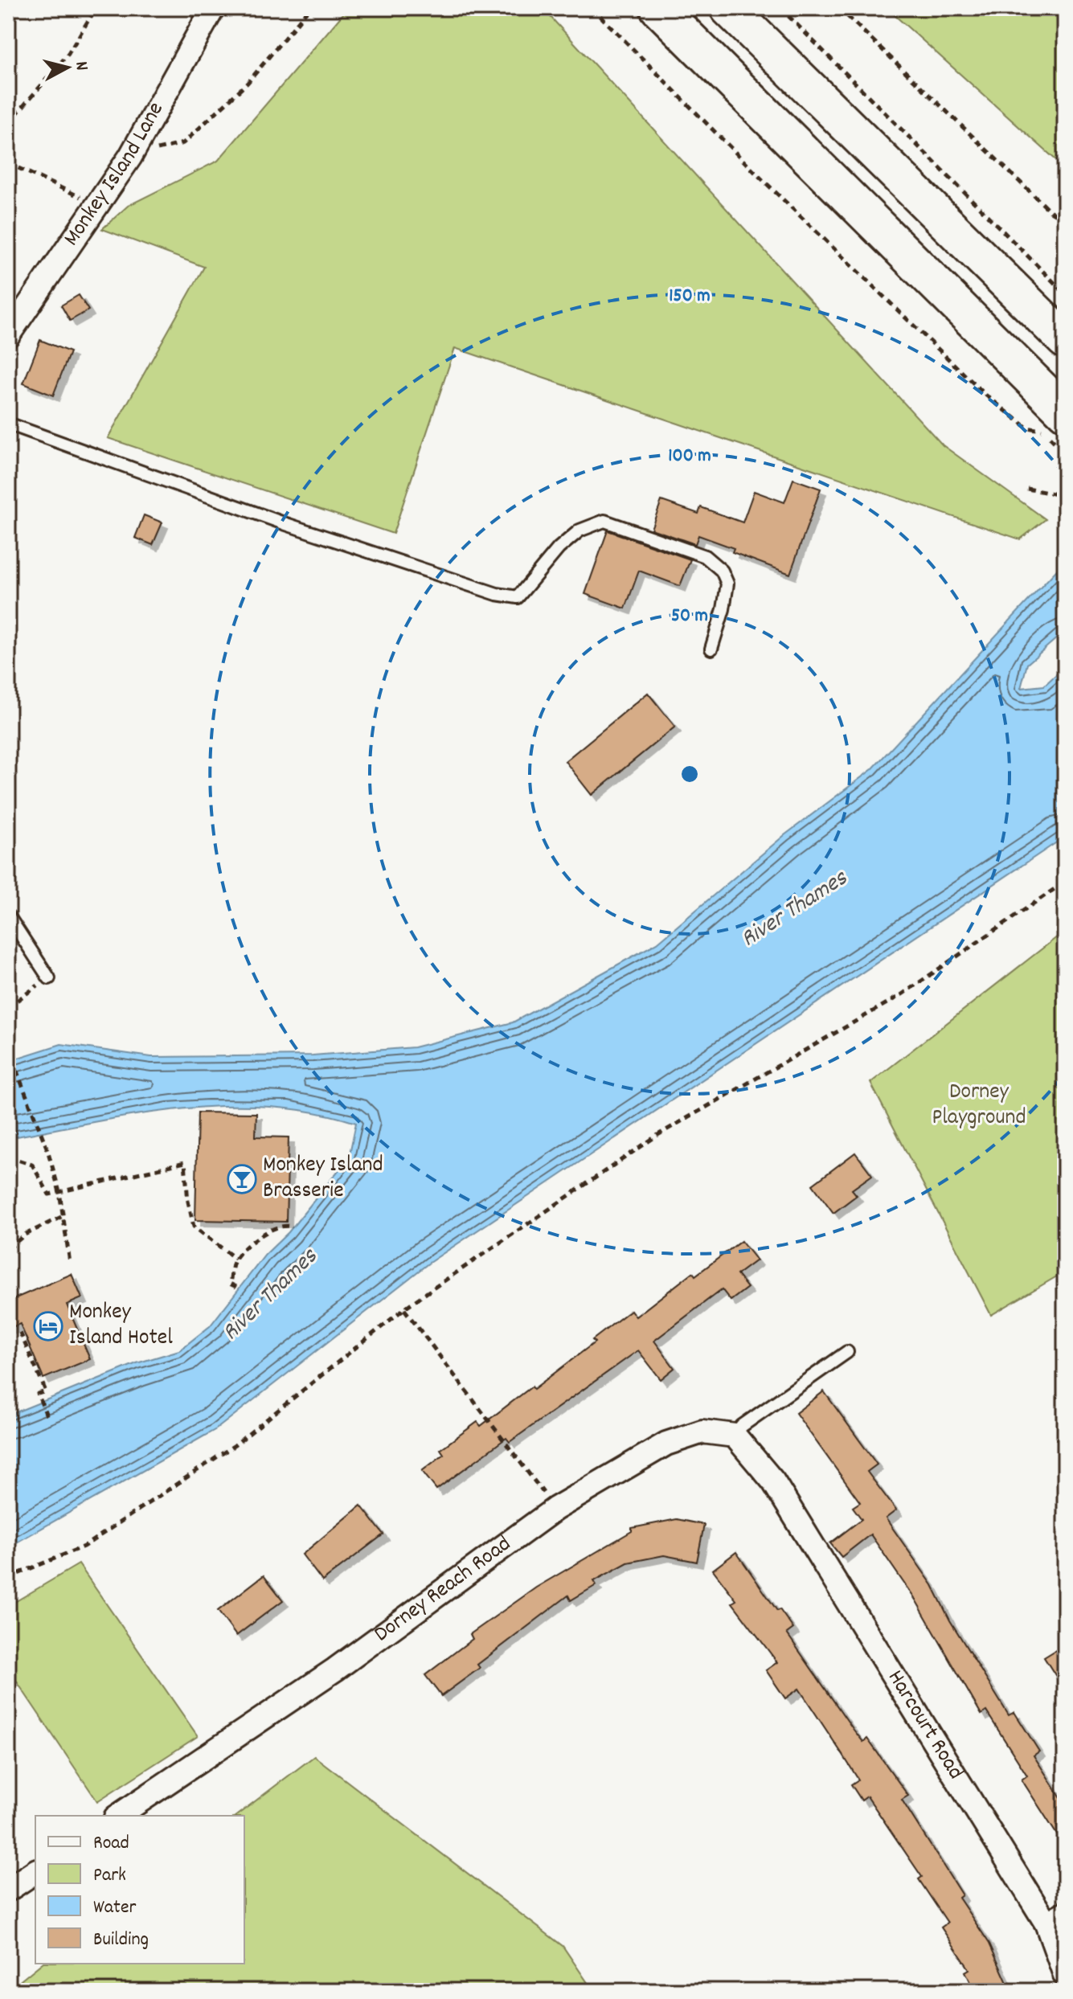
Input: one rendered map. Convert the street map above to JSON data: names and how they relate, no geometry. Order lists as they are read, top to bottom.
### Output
{
  "streets": {
    "street": ["Monkey Island Lane", "Dorney Reach Road", "Harcourt Road"]
  },
  "crossings": [
    ["Dorney Reach Road", "Harcourt Road"]
  ],
  "water": ["River Thames"],
  "parks": ["Dorney Playground"],
  "places": {
    "bar": ["Monkey Island Brasserie"],
    "hotel": ["Monkey Island Hotel"]
  },
  "legend": [
    "Road",
    "Park",
    "Water",
    "Building"
  ],
  "north": "right",
  "rings": ["150 m", "100 m", "50 m"]
}
